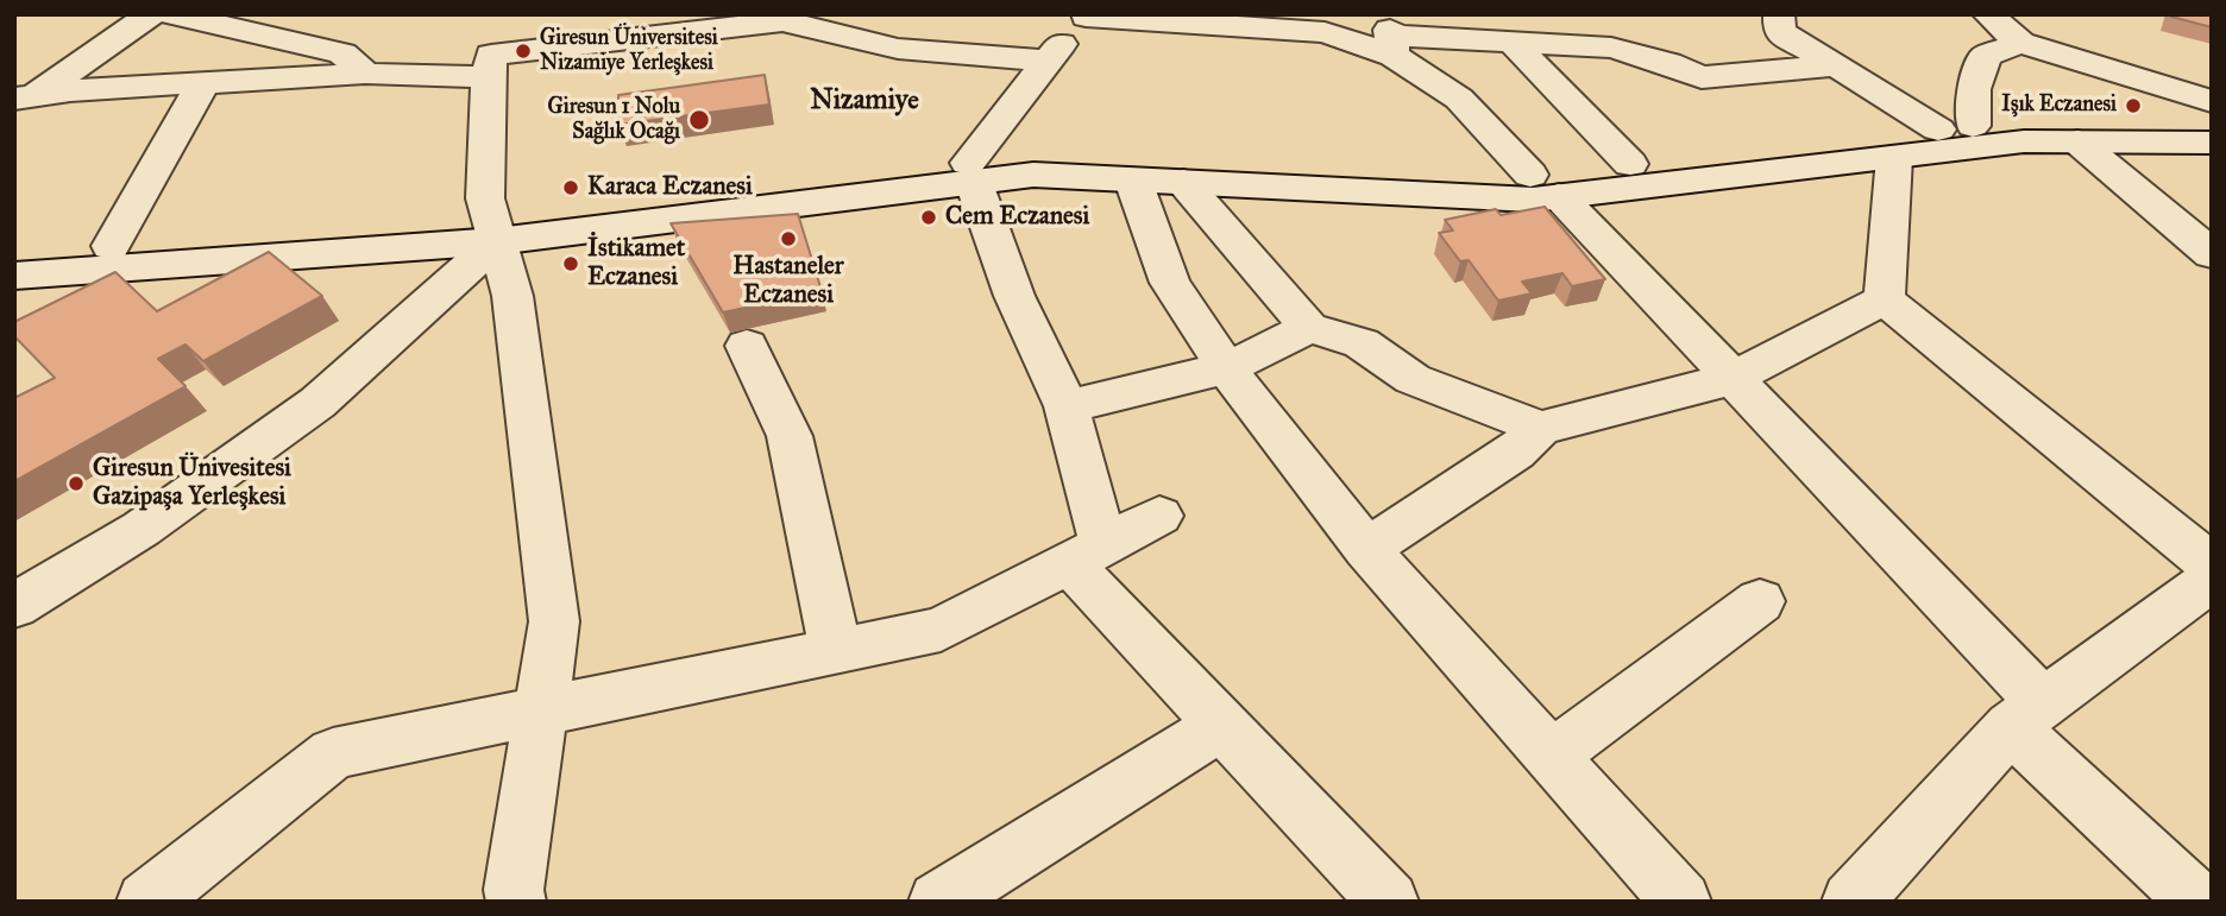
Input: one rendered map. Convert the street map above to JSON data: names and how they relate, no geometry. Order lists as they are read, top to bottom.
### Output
{
  "districts": ["Nizamiye"],
  "places": [
    "Giresun Üniversitesi Nizamiye Yerleşkesi",
    "Işık Eczanesi",
    "Giresun 1 Nolu Sağlık Ocağı",
    "Karaca Eczanesi",
    "Cem Eczanesi",
    "Hastaneler Eczanesi",
    "İstikamet Eczanesi",
    "Giresun Ünivesitesi Gazipaşa Yerleşkesi"
  ]
}
